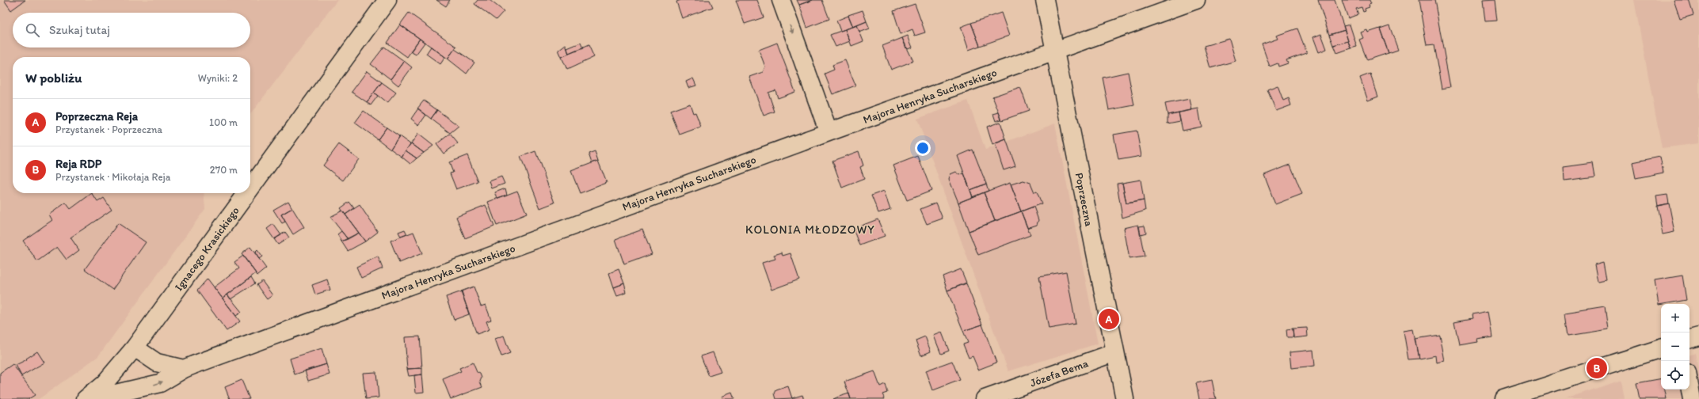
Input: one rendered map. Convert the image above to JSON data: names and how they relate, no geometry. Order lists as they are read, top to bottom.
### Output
{
  "streets": {
    "street": [
      "Majora Henryka Sucharskiego",
      "Poprzeczna",
      "Ignacego Krasickiego",
      "Józefa Bema"
    ]
  },
  "crossings": [
    ["Majora Henryka Sucharskiego", "Poprzeczna"],
    ["Poprzeczna", "Józefa Bema"]
  ],
  "districts": ["KOLONIA MŁODZOWY"],
  "page": {
    "search": "Szukaj tutaj",
    "heading": ["W pobliżu", "Wyniki: 2"],
    "list": [
      {
        "mark": "A",
        "name": "Poprzeczna Reja",
        "note": "Przystanek · Poprzeczna",
        "value": "100 m"
      },
      {
        "mark": "B",
        "name": "Reja RDP",
        "note": "Przystanek · Mikołaja Reja",
        "value": "270 m"
      }
    ],
    "map_buttons": ["+", "−"],
    "pins": ["A", "B"]
  }
}
